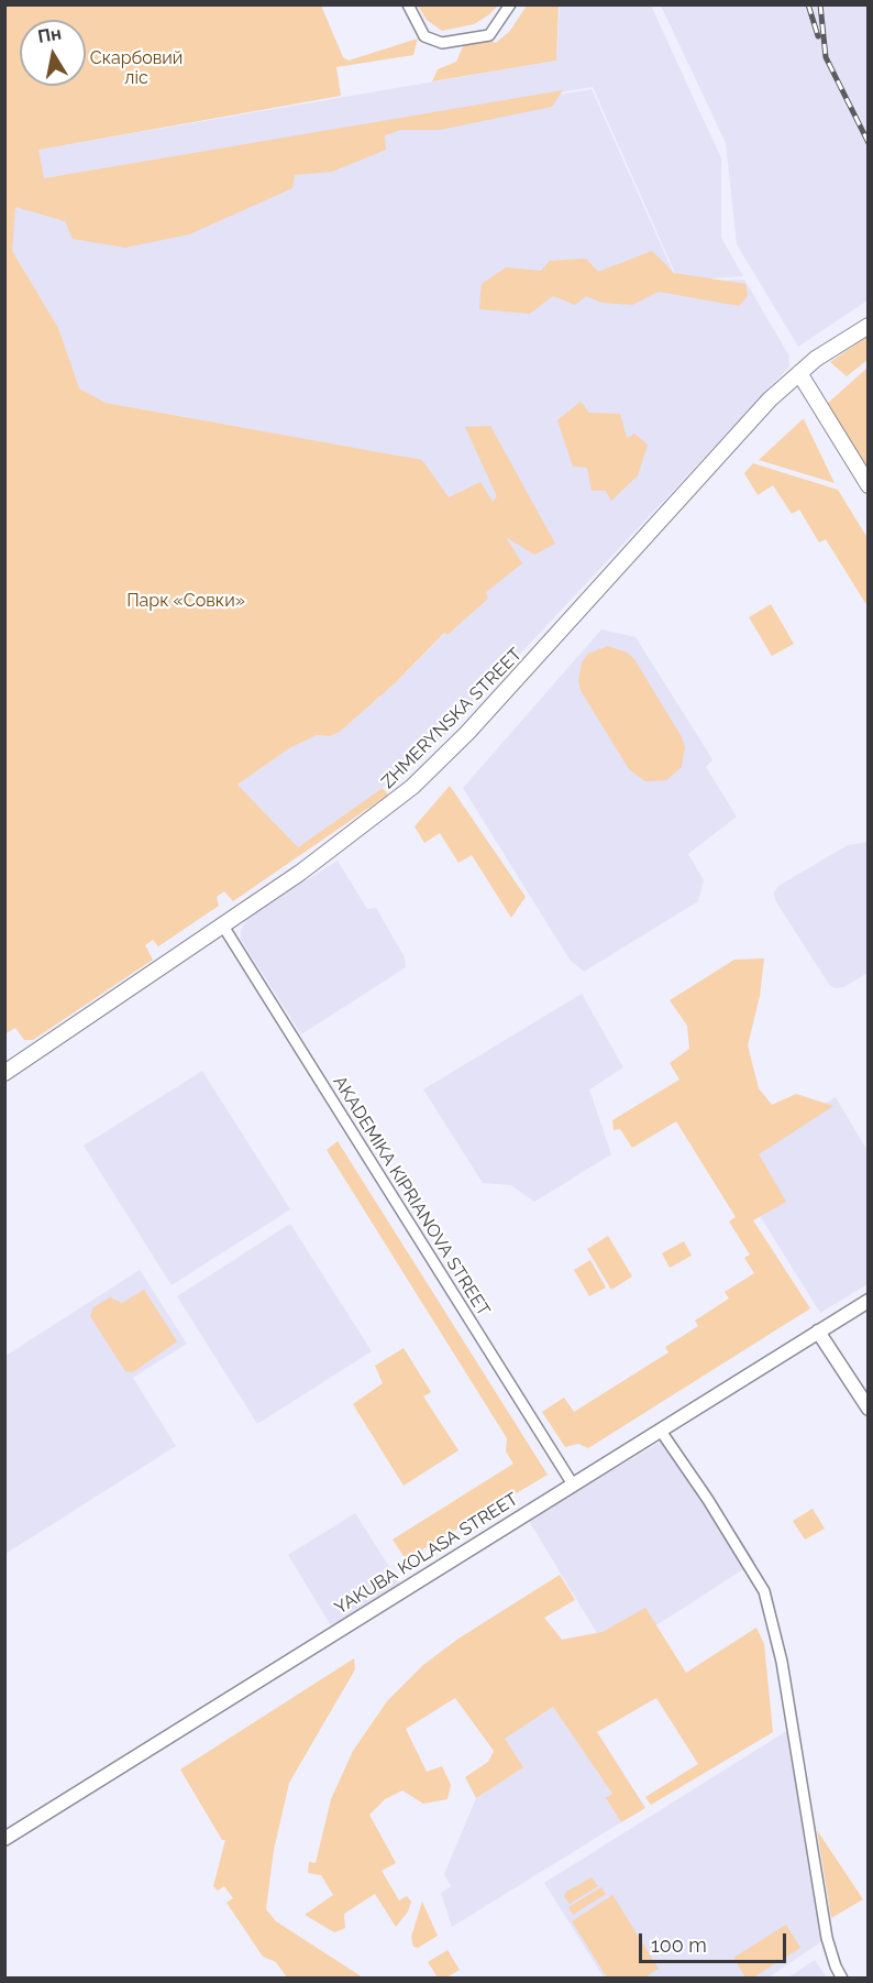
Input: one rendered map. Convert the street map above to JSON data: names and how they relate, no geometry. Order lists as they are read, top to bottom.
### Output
{
  "streets": {
    "main road": ["ZHMERYNSKA STREET"],
    "street": ["AKADEMIKA KIPRIANOVA STREET", "YAKUBA KOLASA STREET"]
  },
  "crossings": [
    ["ZHMERYNSKA STREET", "AKADEMIKA KIPRIANOVA STREET"],
    ["AKADEMIKA KIPRIANOVA STREET", "YAKUBA KOLASA STREET"]
  ],
  "parks": ["Скарбовий ліс", "Парк «Совки»"],
  "scale_bar": "100 m",
  "north": "top"
}
